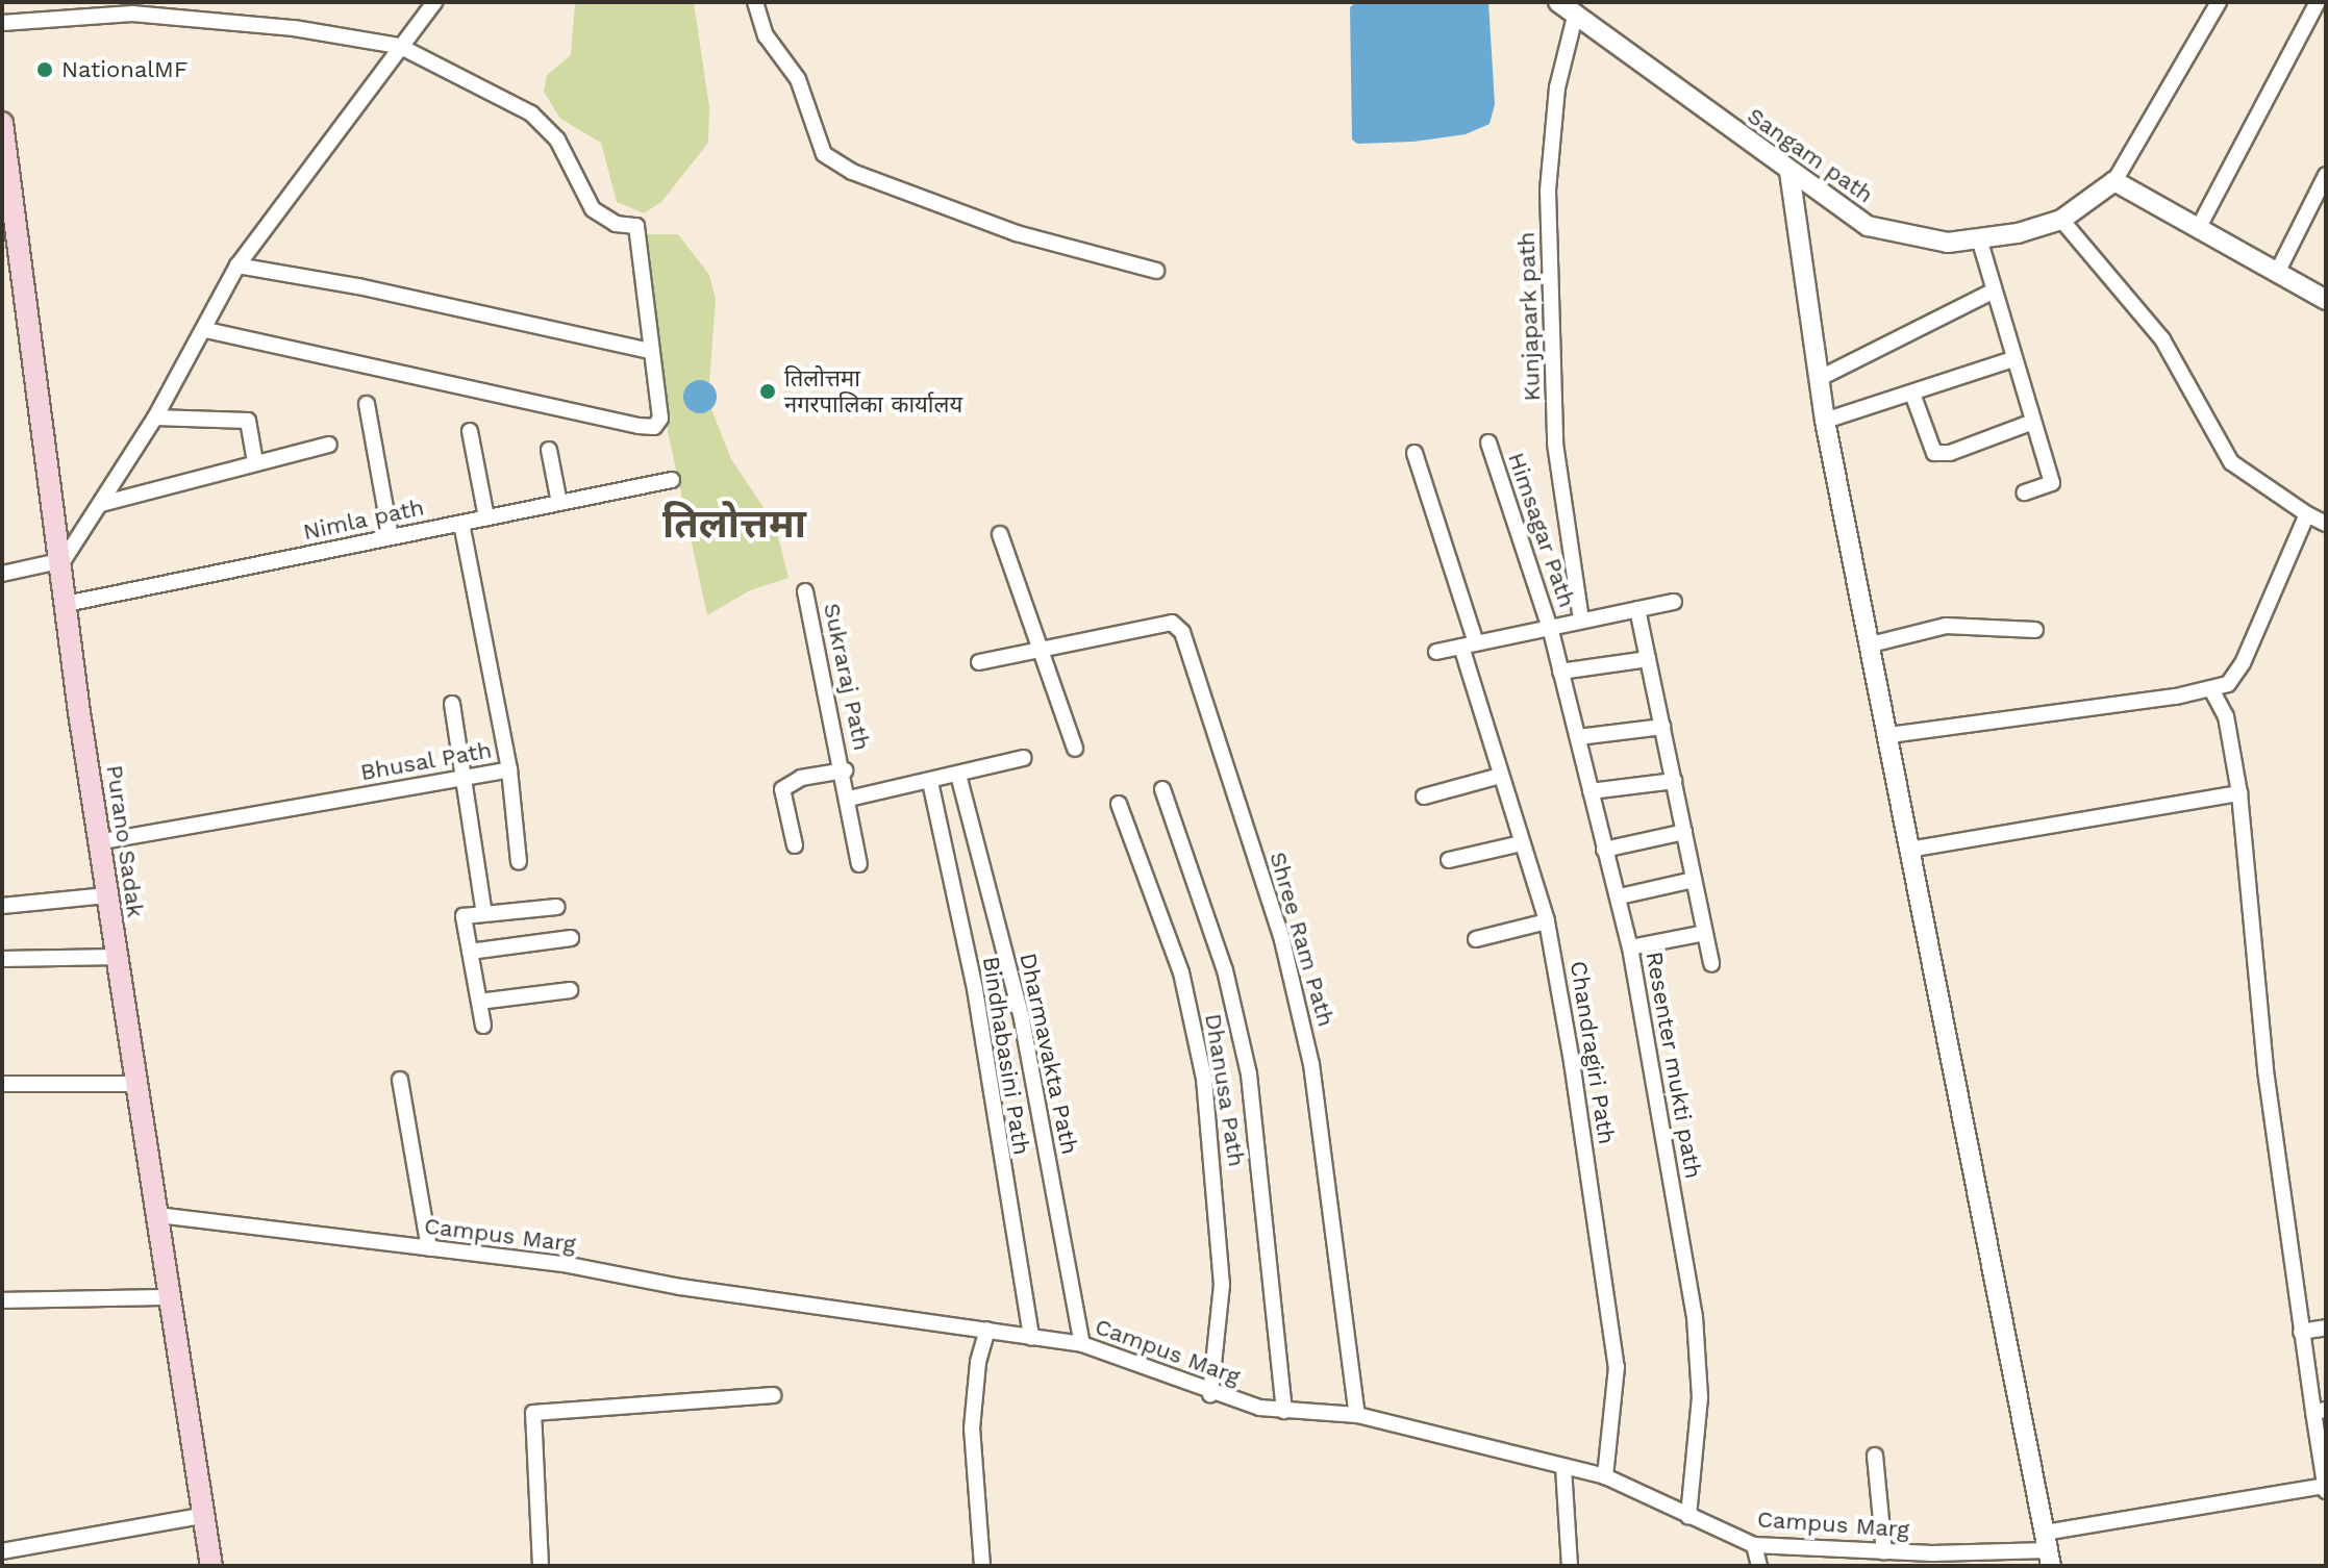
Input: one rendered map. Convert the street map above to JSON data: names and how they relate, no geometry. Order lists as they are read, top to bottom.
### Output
{
  "streets": {
    "main road": ["Purano Sadak"],
    "street": [
      "Sangam path",
      "Kunjapark path",
      "Nimla path",
      "Himsagar Path",
      "Sukraraj Path",
      "Bhusal Path",
      "Shree Ram Path",
      "Chandragiri Path",
      "Dharmavakta Path",
      "Bindhabasini Path",
      "Resenter mukti path",
      "Dhanusa Path",
      "Campus Marg"
    ]
  },
  "crossings": [
    ["Sangam path", "Kunjapark path"],
    ["Nimla path", "Bhusal Path"],
    ["Nimla path", "Purano Sadak"],
    ["Himsagar Path", "Resenter mukti path"],
    ["Bhusal Path", "Purano Sadak"],
    ["Purano Sadak", "Campus Marg"],
    ["Shree Ram Path", "Campus Marg"],
    ["Chandragiri Path", "Campus Marg"],
    ["Dharmavakta Path", "Campus Marg"],
    ["Bindhabasini Path", "Campus Marg"],
    ["Resenter mukti path", "Campus Marg"],
    ["Dhanusa Path", "Campus Marg"]
  ],
  "districts": ["तिलोत्तमा"],
  "places": ["NationalMF", "तिलोत्तमा नगरपालिका कार्यालय"]
}
